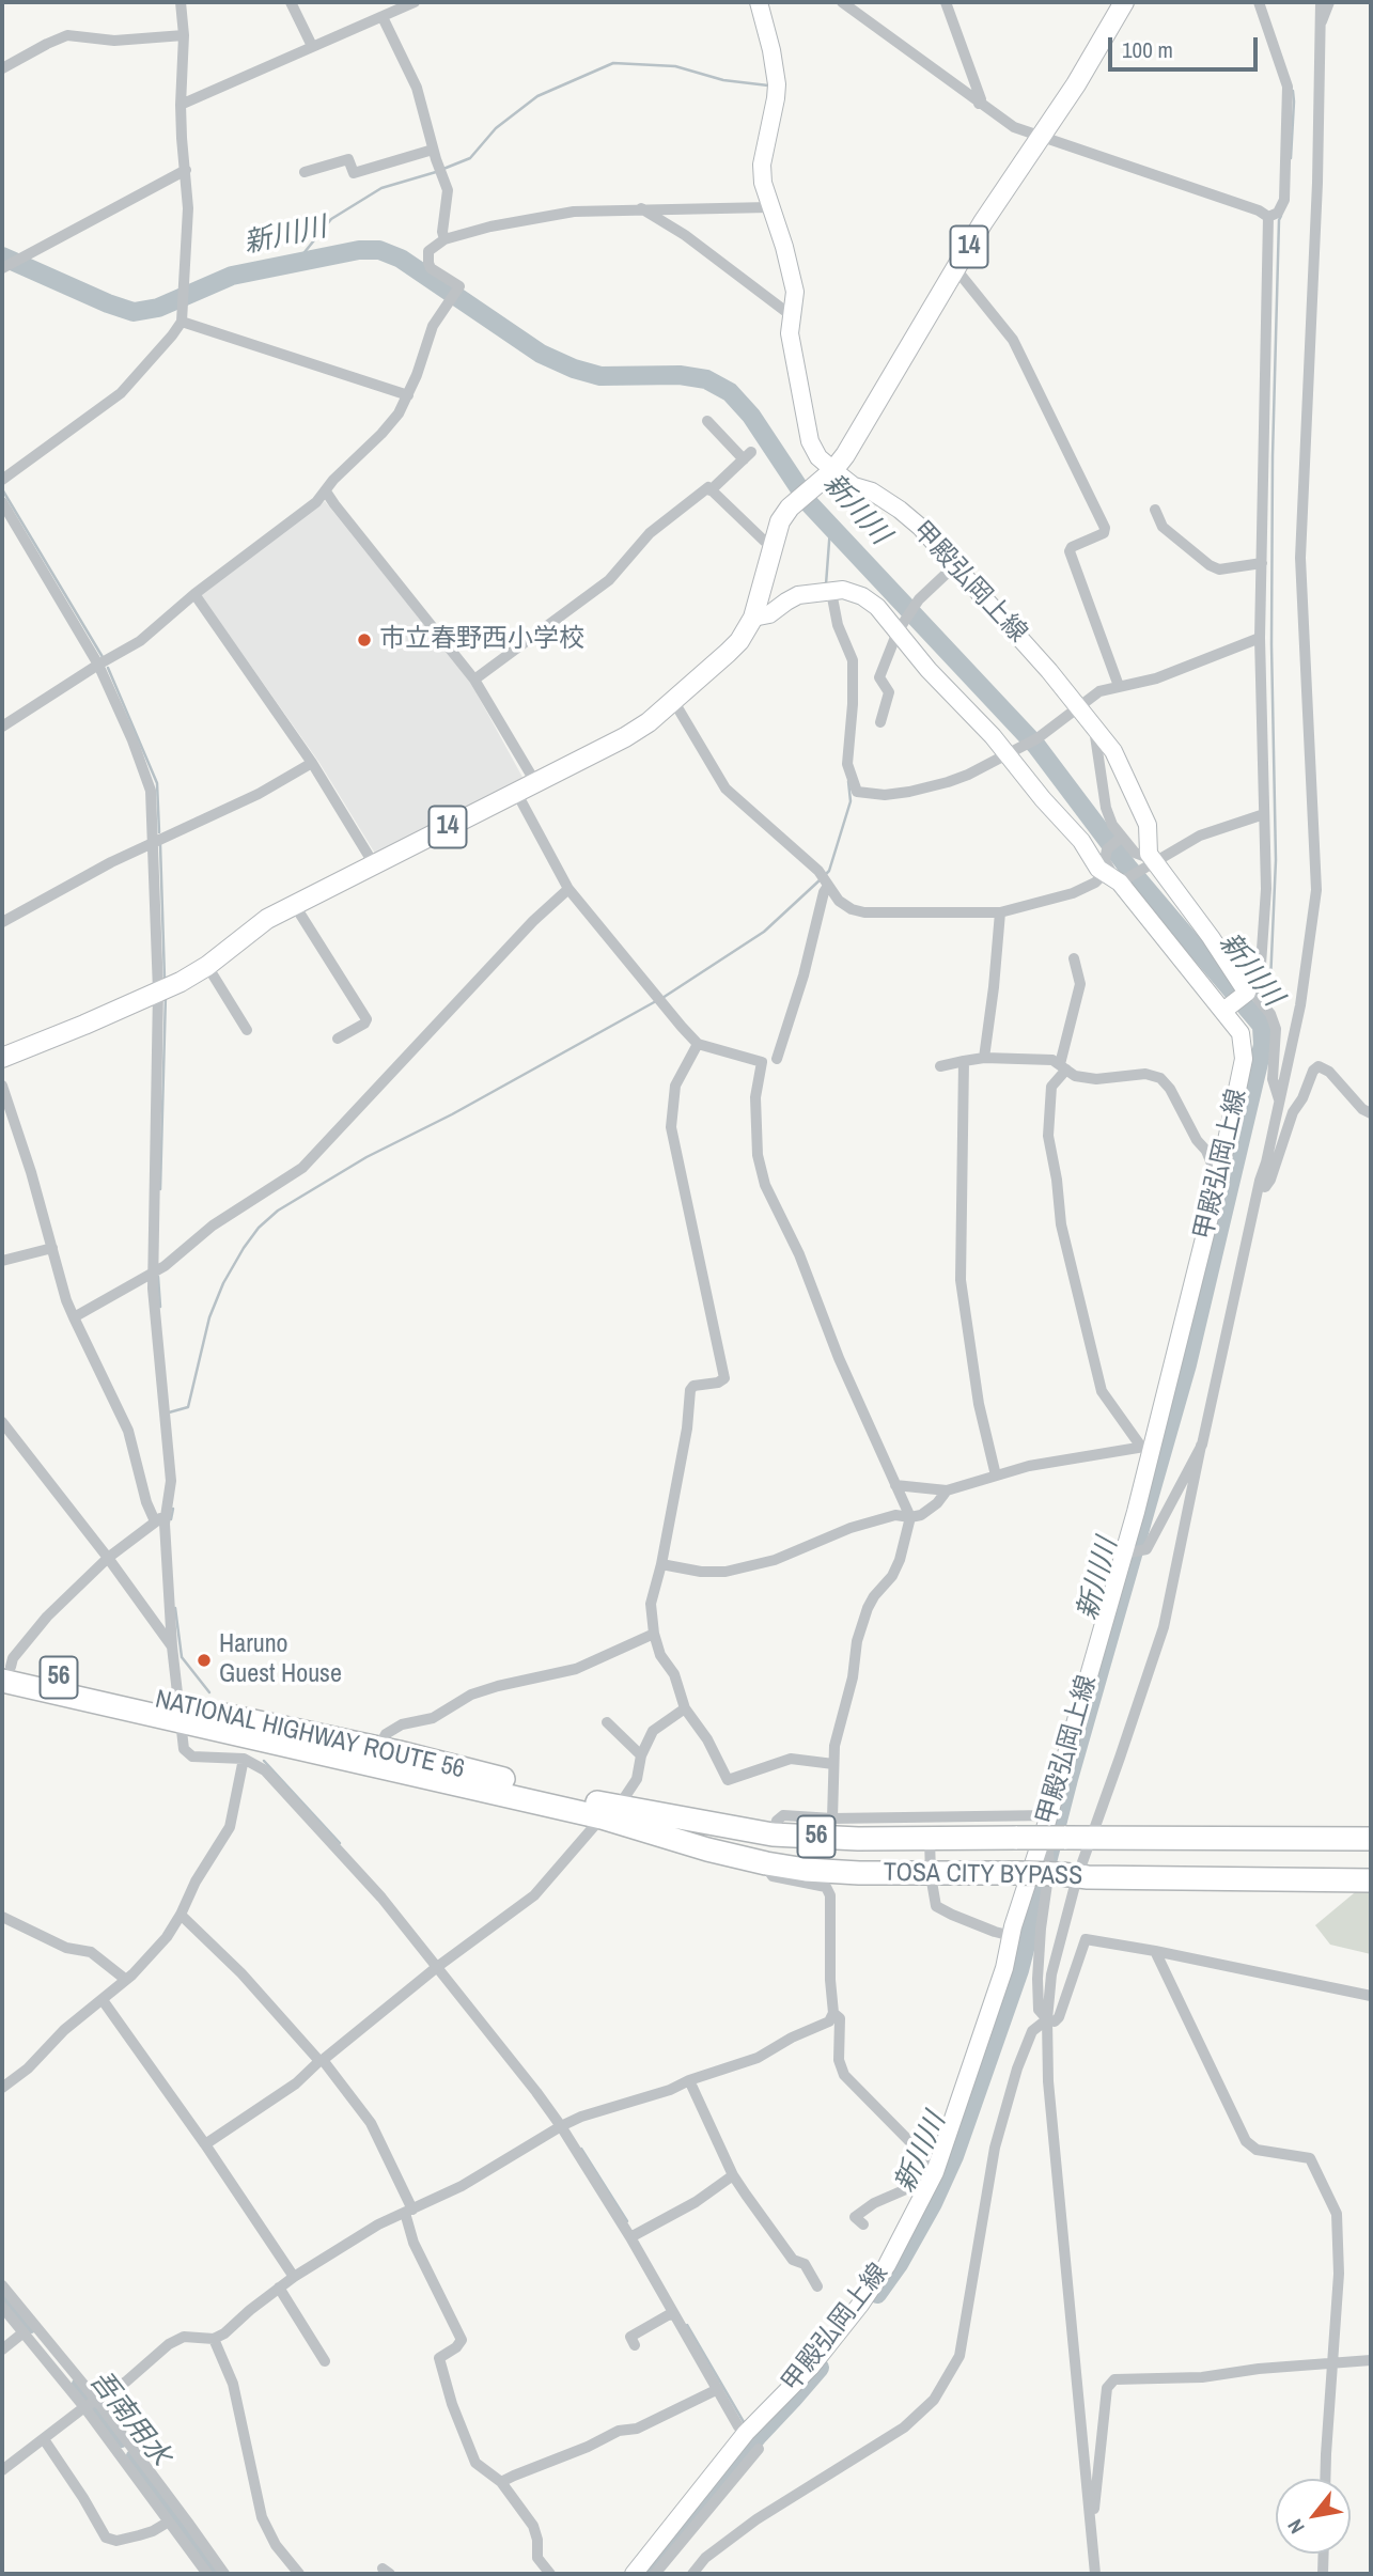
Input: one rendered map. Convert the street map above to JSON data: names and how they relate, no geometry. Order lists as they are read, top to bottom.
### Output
{
  "streets": {
    "highway": ["56", "NATIONAL HIGHWAY ROUTE 56", "TOSA CITY BYPASS"],
    "main road": ["14", "甲殿弘岡上線"]
  },
  "crossings": [
    ["14", "甲殿弘岡上線"],
    ["甲殿弘岡上線", "TOSA CITY BYPASS"],
    ["NATIONAL HIGHWAY ROUTE 56", "TOSA CITY BYPASS"]
  ],
  "water": ["新川川", "吾南用水"],
  "places": ["市立春野西小学校", "Haruno Guest House"],
  "scale_bar": "100 m",
  "north": "bottom left"
}
